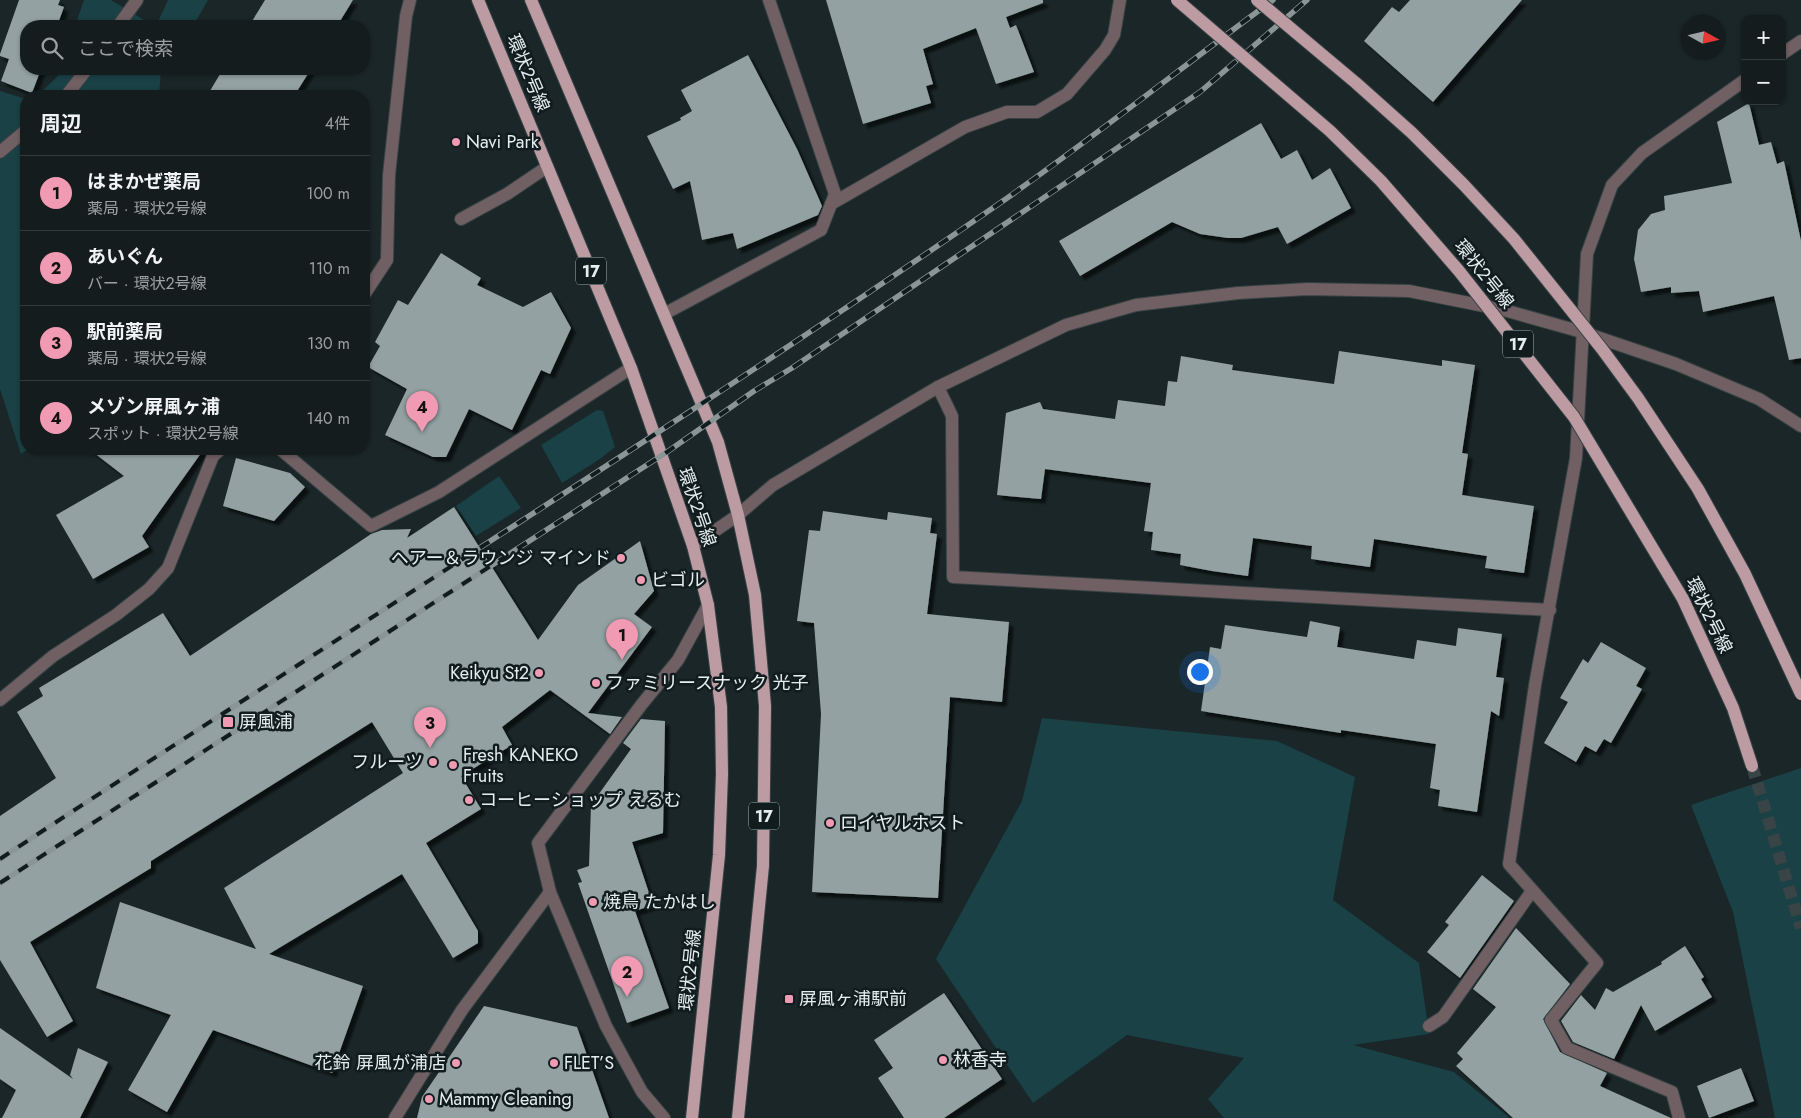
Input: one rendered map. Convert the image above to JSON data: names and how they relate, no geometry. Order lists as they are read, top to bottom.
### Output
{
  "streets": {
    "main road": ["環状2号線", "17"]
  },
  "places": {
    "other": [
      "Navi Park",
      "ヘアー＆ラウンジ マインド",
      "ビゴル",
      "Keikyu St2",
      "ファミリースナック 光子",
      "フルーツ",
      "Fresh KANEKO Fruits",
      "コーヒーショップ えるむ",
      "ロイヤルホスト",
      "焼鳥 たかはし",
      "林香寺",
      "花鈴 屏風が浦店",
      "FLET’S",
      "Mammy Cleaning"
    ],
    "transit": ["屏風浦", "屏風ヶ浦駅前"]
  },
  "north": "right",
  "page": {
    "map_buttons": ["+", "−"],
    "search": "ここで検索",
    "heading": ["周辺", "4件"],
    "list": [
      {
        "mark": "1",
        "name": "はまかぜ薬局",
        "note": "薬局 · 環状2号線",
        "value": "100 m"
      },
      {
        "mark": "2",
        "name": "あいぐん",
        "note": "バー · 環状2号線",
        "value": "110 m"
      },
      {
        "mark": "3",
        "name": "駅前薬局",
        "note": "薬局 · 環状2号線",
        "value": "130 m"
      },
      {
        "mark": "4",
        "name": "メゾン屏風ヶ浦",
        "note": "スポット · 環状2号線",
        "value": "140 m"
      }
    ],
    "pins": [
      "4",
      "1",
      "3",
      "2"
    ]
  }
}
